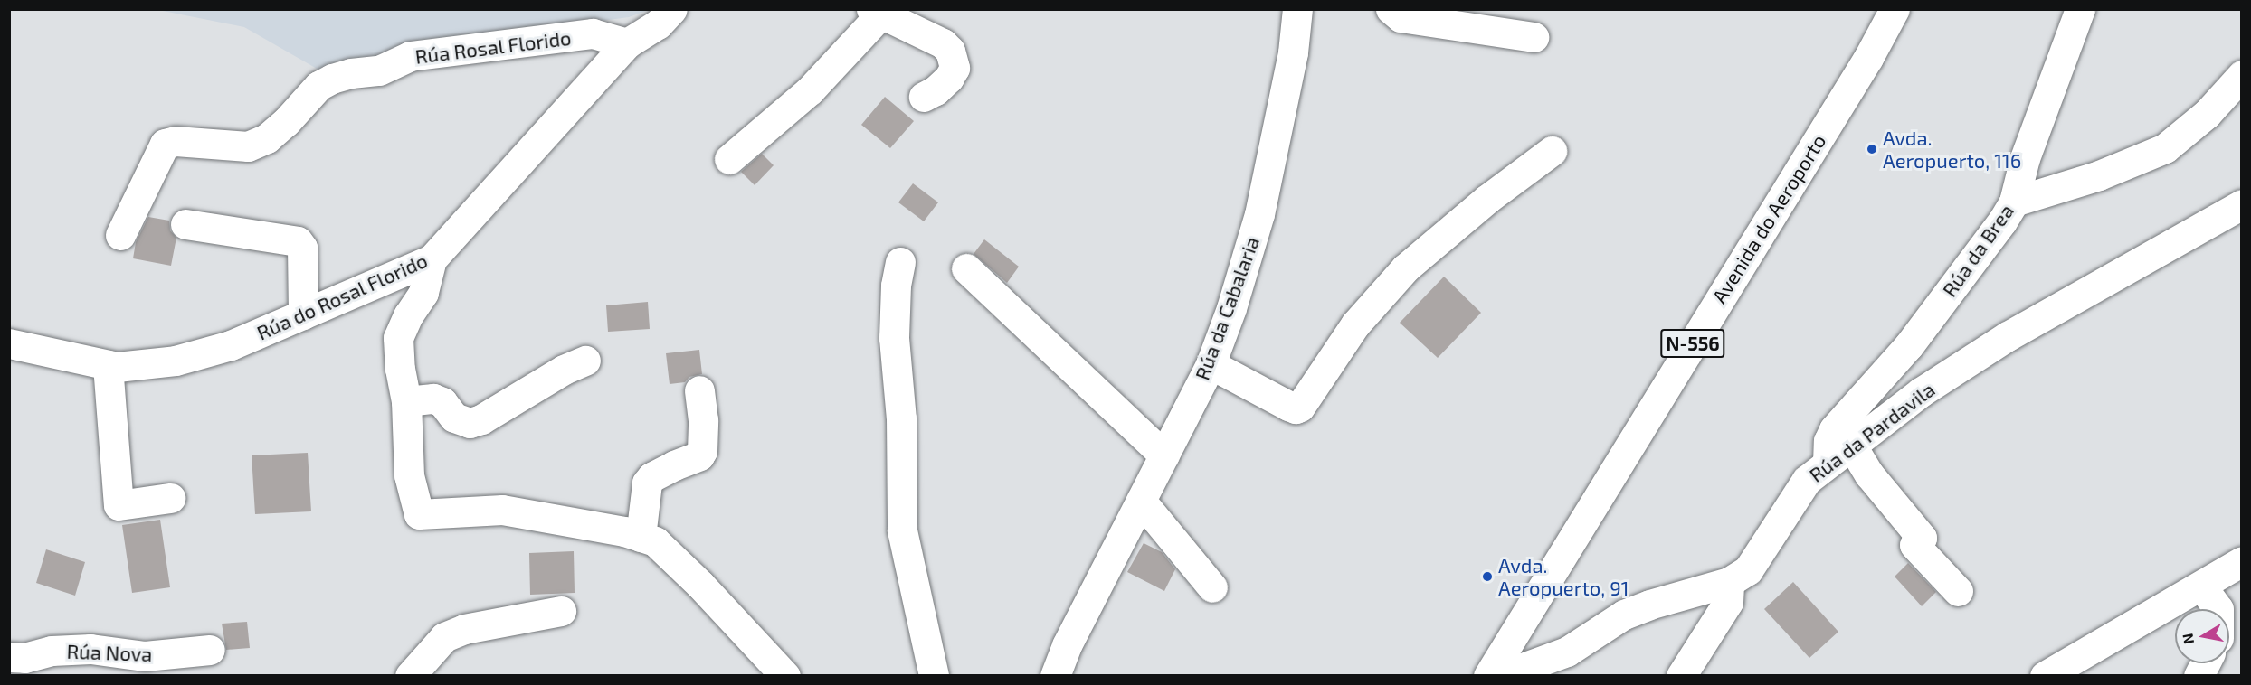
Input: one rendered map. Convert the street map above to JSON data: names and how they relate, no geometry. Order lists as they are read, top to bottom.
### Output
{
  "streets": {
    "street": [
      "Rúa Rosal Florido",
      "Avenida do Aeroporto",
      "Rúa da Brea",
      "Rúa do Rosal Florido",
      "Rúa da Cabalaria",
      "N-556",
      "Rúa da Pardavila",
      "Rúa Nova"
    ]
  },
  "crossings": [
    ["Rúa Rosal Florido", "Rúa do Rosal Florido"],
    ["Rúa da Brea", "Rúa da Pardavila"]
  ],
  "places": ["Avda. Aeropuerto, 116", "Avda. Aeropuerto, 91"],
  "north": "left"
}
